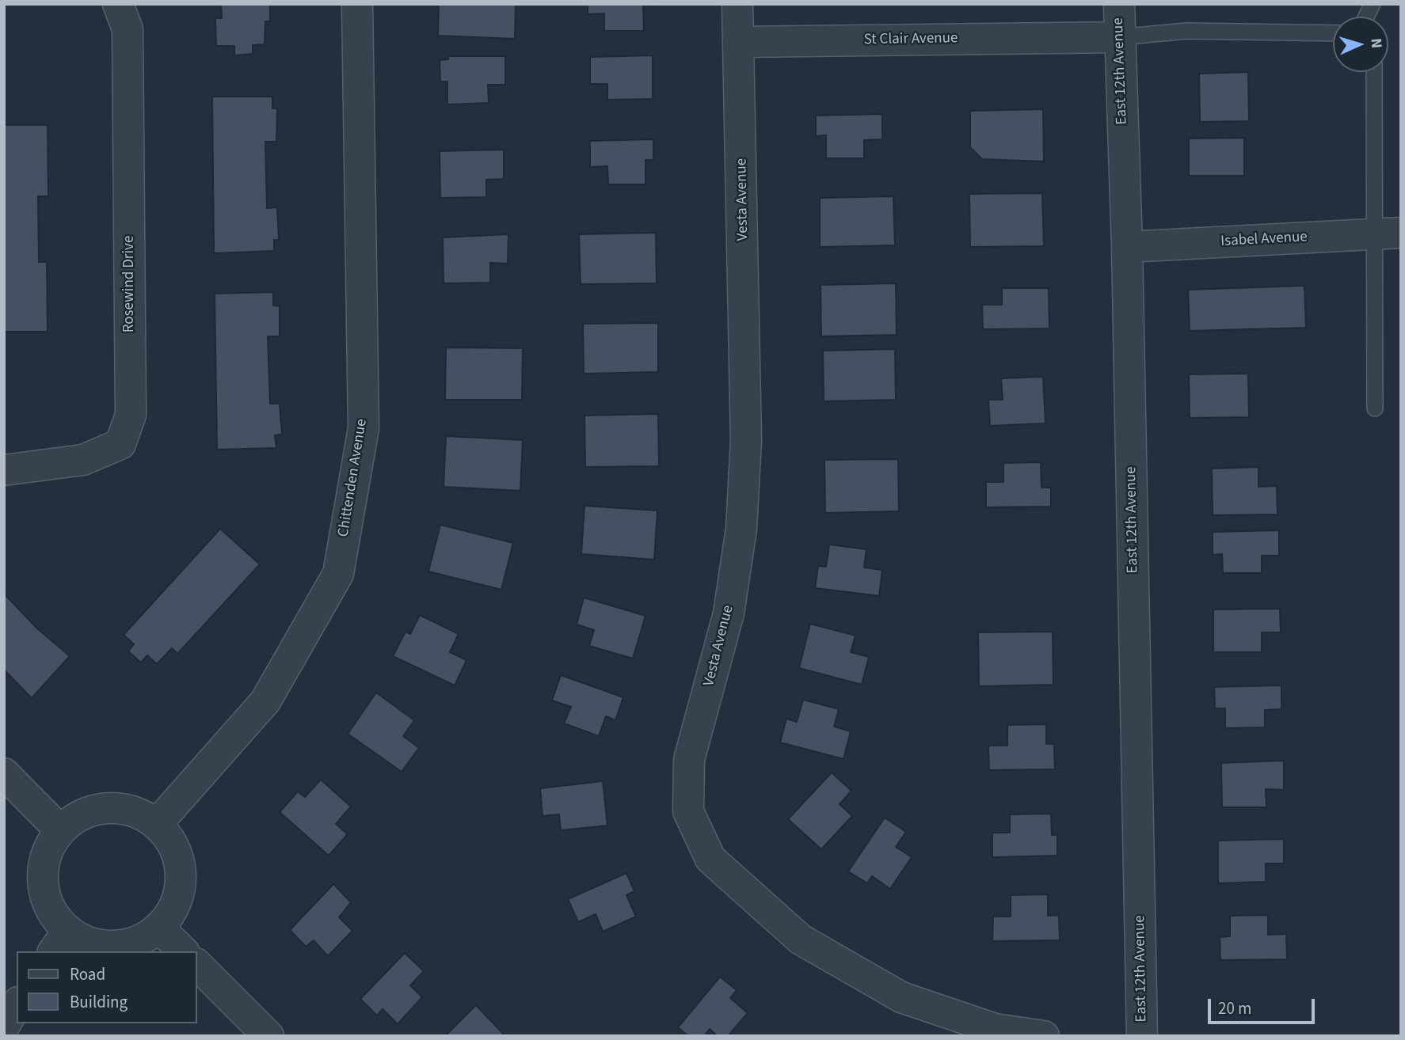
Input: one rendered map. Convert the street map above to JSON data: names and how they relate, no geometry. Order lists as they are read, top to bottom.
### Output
{
  "streets": {
    "street": [
      "St Clair Avenue",
      "East 12th Avenue",
      "Vesta Avenue",
      "Isabel Avenue",
      "Rosewind Drive",
      "Chittenden Avenue"
    ]
  },
  "crossings": [
    ["St Clair Avenue", "East 12th Avenue"],
    ["St Clair Avenue", "Vesta Avenue"],
    ["East 12th Avenue", "Isabel Avenue"]
  ],
  "legend": ["Road", "Building"],
  "scale_bar": "20 m",
  "north": "right"
}
